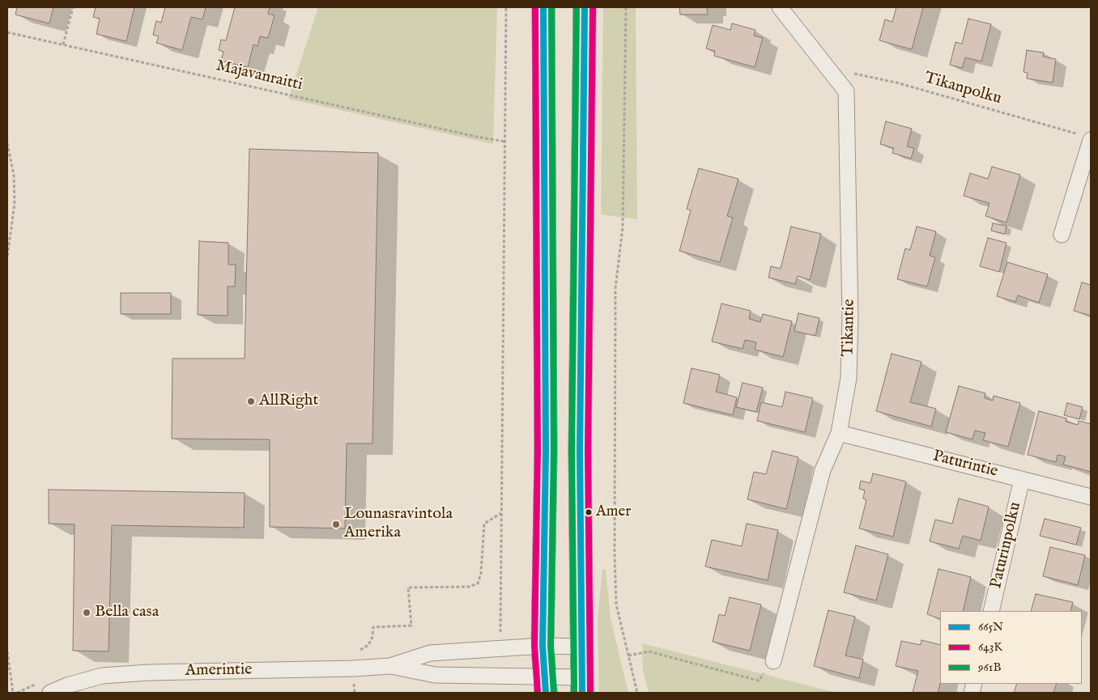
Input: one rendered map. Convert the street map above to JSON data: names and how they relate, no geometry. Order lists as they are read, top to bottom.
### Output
{
  "streets": {
    "street": [
      "Tikantie",
      "Paturintie",
      "Paturinpolku",
      "Amerintie"
    ],
    "path": ["Majavanraitti", "Tikanpolku"]
  },
  "crossings": [
    ["Tikanpolku", "Tikantie"],
    ["Tikantie", "Paturintie"],
    ["Paturintie", "Paturinpolku"]
  ],
  "places": [
    "AllRight",
    "Amer",
    "Lounasravintola Amerika",
    "Bella casa"
  ],
  "lines": ["transit line 665N", "transit line 643K", "transit line 961B"],
  "legend": ["665N", "643K", "961B"]
}
